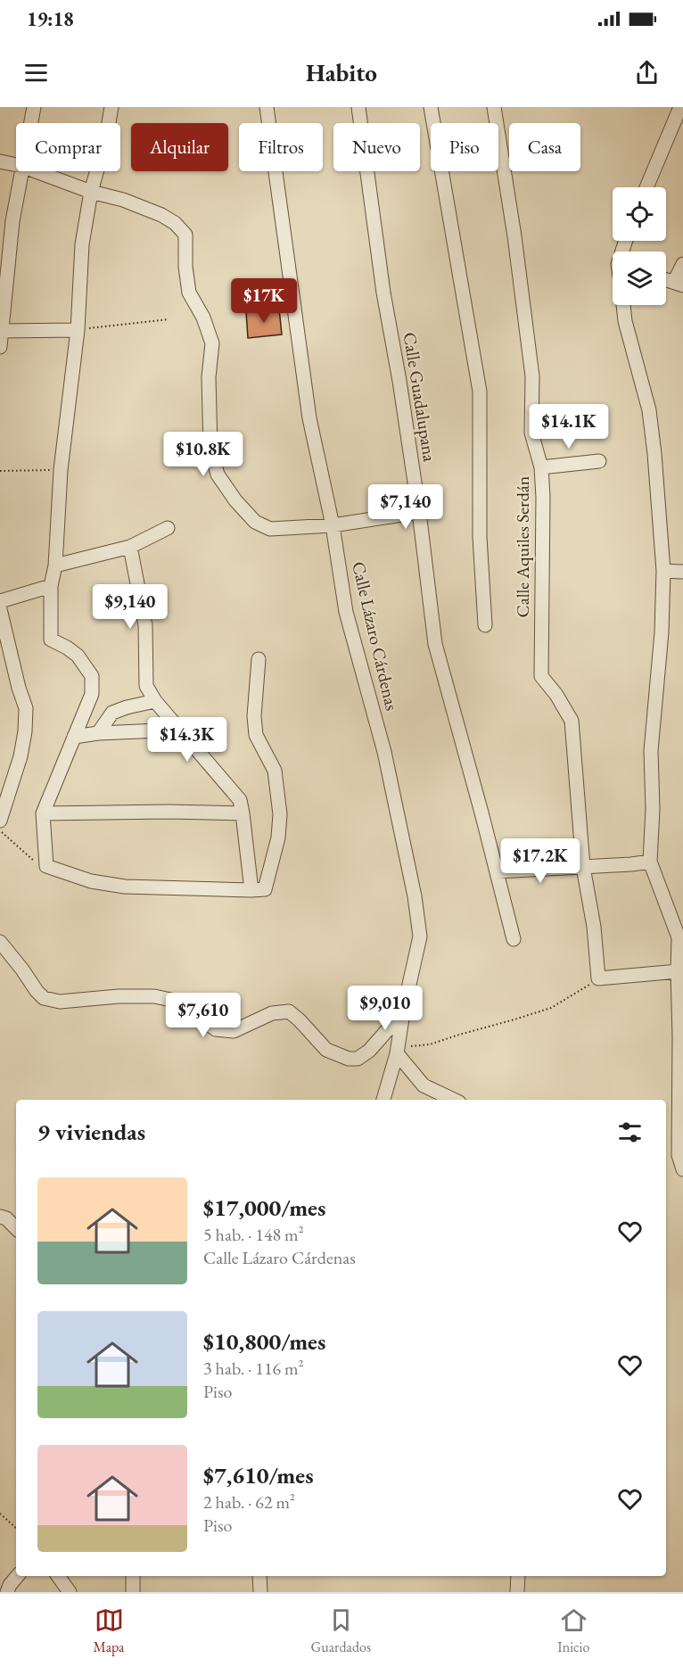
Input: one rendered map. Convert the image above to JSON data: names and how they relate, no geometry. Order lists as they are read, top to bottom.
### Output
{
  "streets": {
    "street": ["Calle Guadalupana", "Calle Aquiles Serdán", "Calle Lázaro Cárdenas"]
  },
  "page": {
    "status": "19:18",
    "header": "Habito",
    "chip": [
      "Comprar",
      "Alquilar",
      "Filtros",
      "Nuevo",
      "Piso",
      "Casa"
    ],
    "price": [
      "$17K",
      "$14.1K",
      "$10.8K",
      "$7,140",
      "$9,140",
      "$14.3K",
      "$17.2K",
      "$9,010",
      "$7,610"
    ],
    "heading": "9 viviendas",
    "list": [
      {
        "name": "$17,000/mes",
        "note": "5 hab. · 148 m² · Calle Lázaro Cárdenas"
      },
      {
        "name": "$10,800/mes",
        "note": "3 hab. · 116 m² · Piso"
      },
      {
        "name": "$7,610/mes",
        "note": "2 hab. · 62 m² · Piso"
      }
    ],
    "tabs": ["Mapa", "Guardados", "Inicio"]
  }
}
